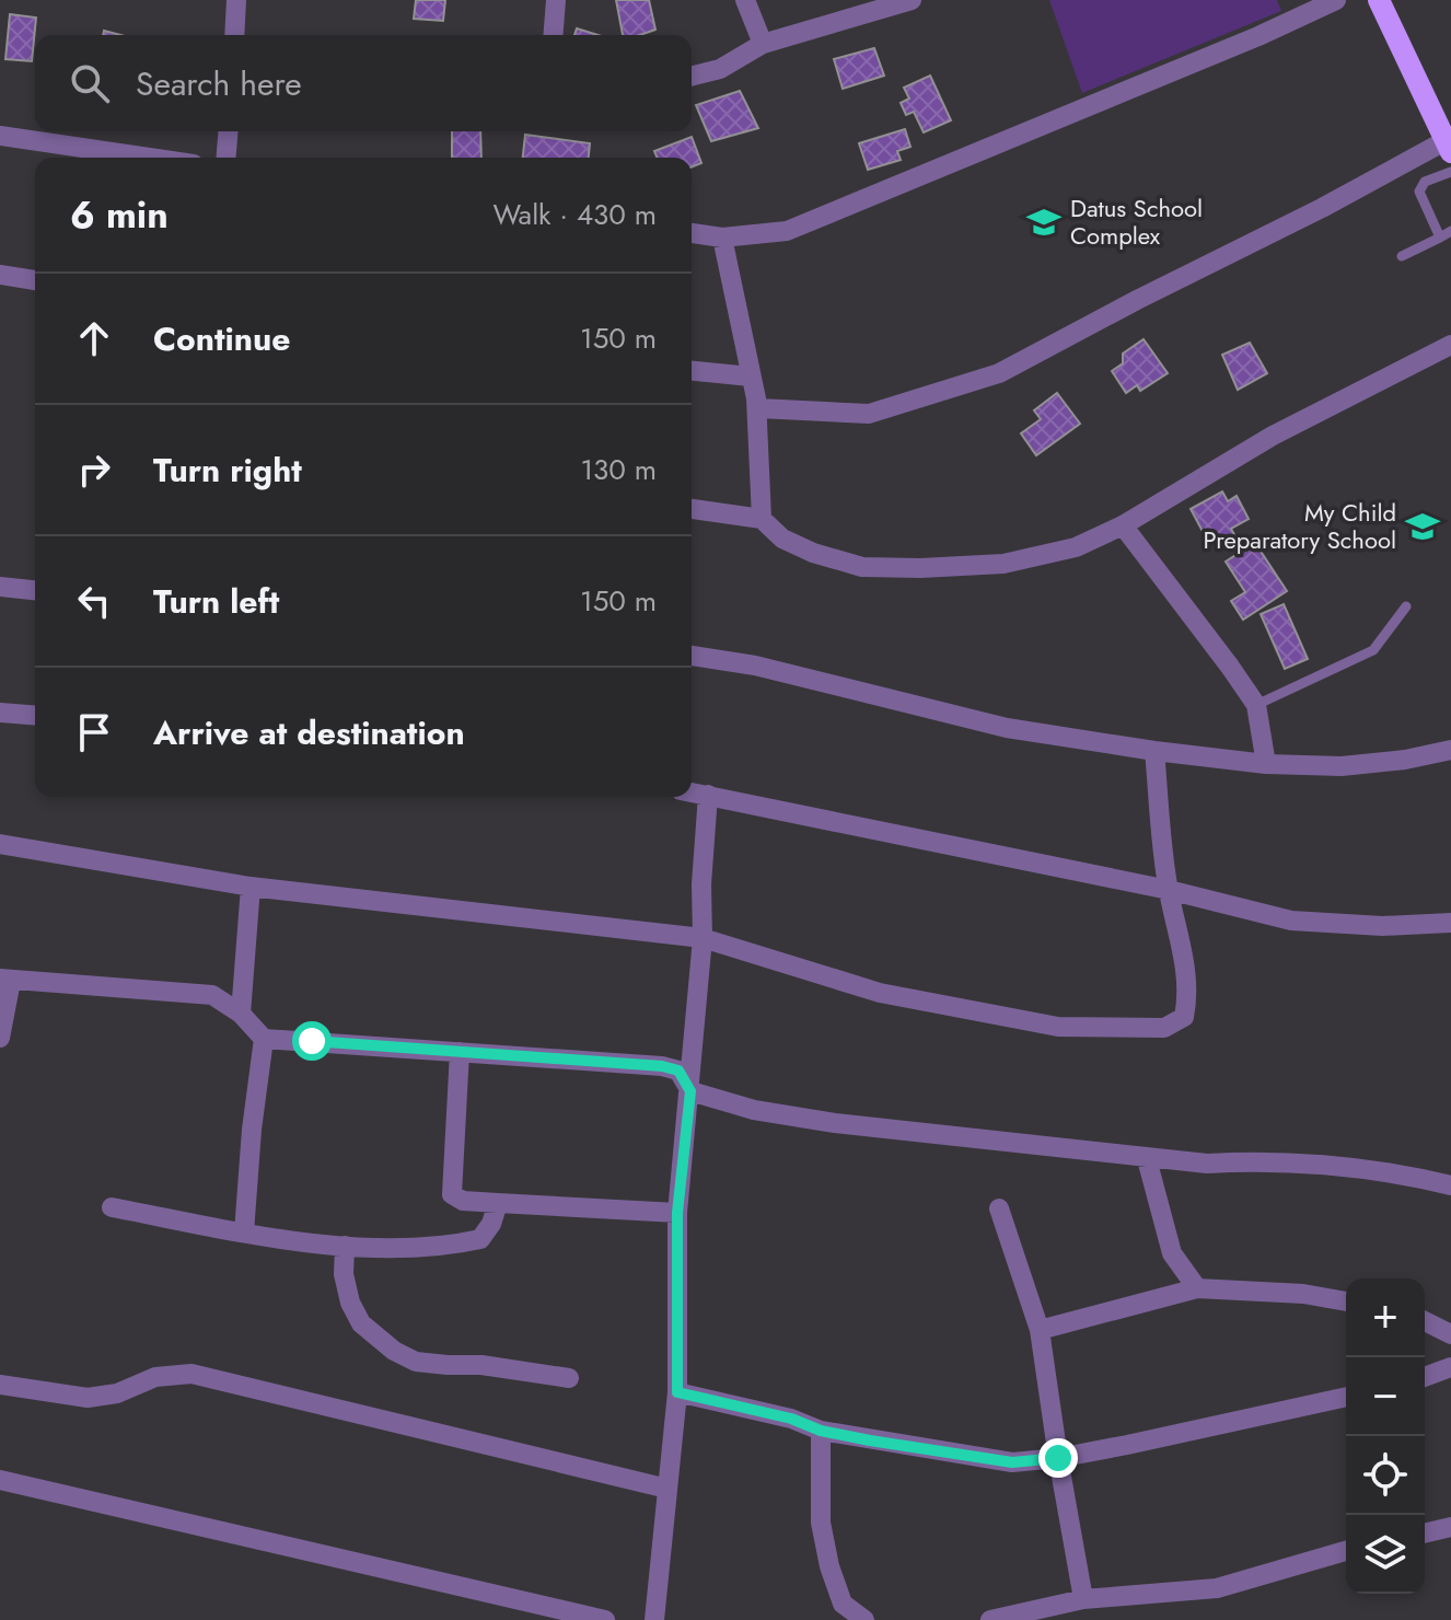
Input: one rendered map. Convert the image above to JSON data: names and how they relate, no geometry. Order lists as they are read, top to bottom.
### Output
{
  "places": {
    "school or university": ["Datus School Complex", "My Child Preparatory School"]
  },
  "page": {
    "search": "Search here",
    "heading": ["6 min", "Walk · 430 m"],
    "list": [
      ["Continue", "150 m"],
      ["Turn right", "130 m"],
      ["Turn left", "150 m"],
      "Arrive at destination"
    ],
    "map_buttons": ["+", "−"]
  }
}
